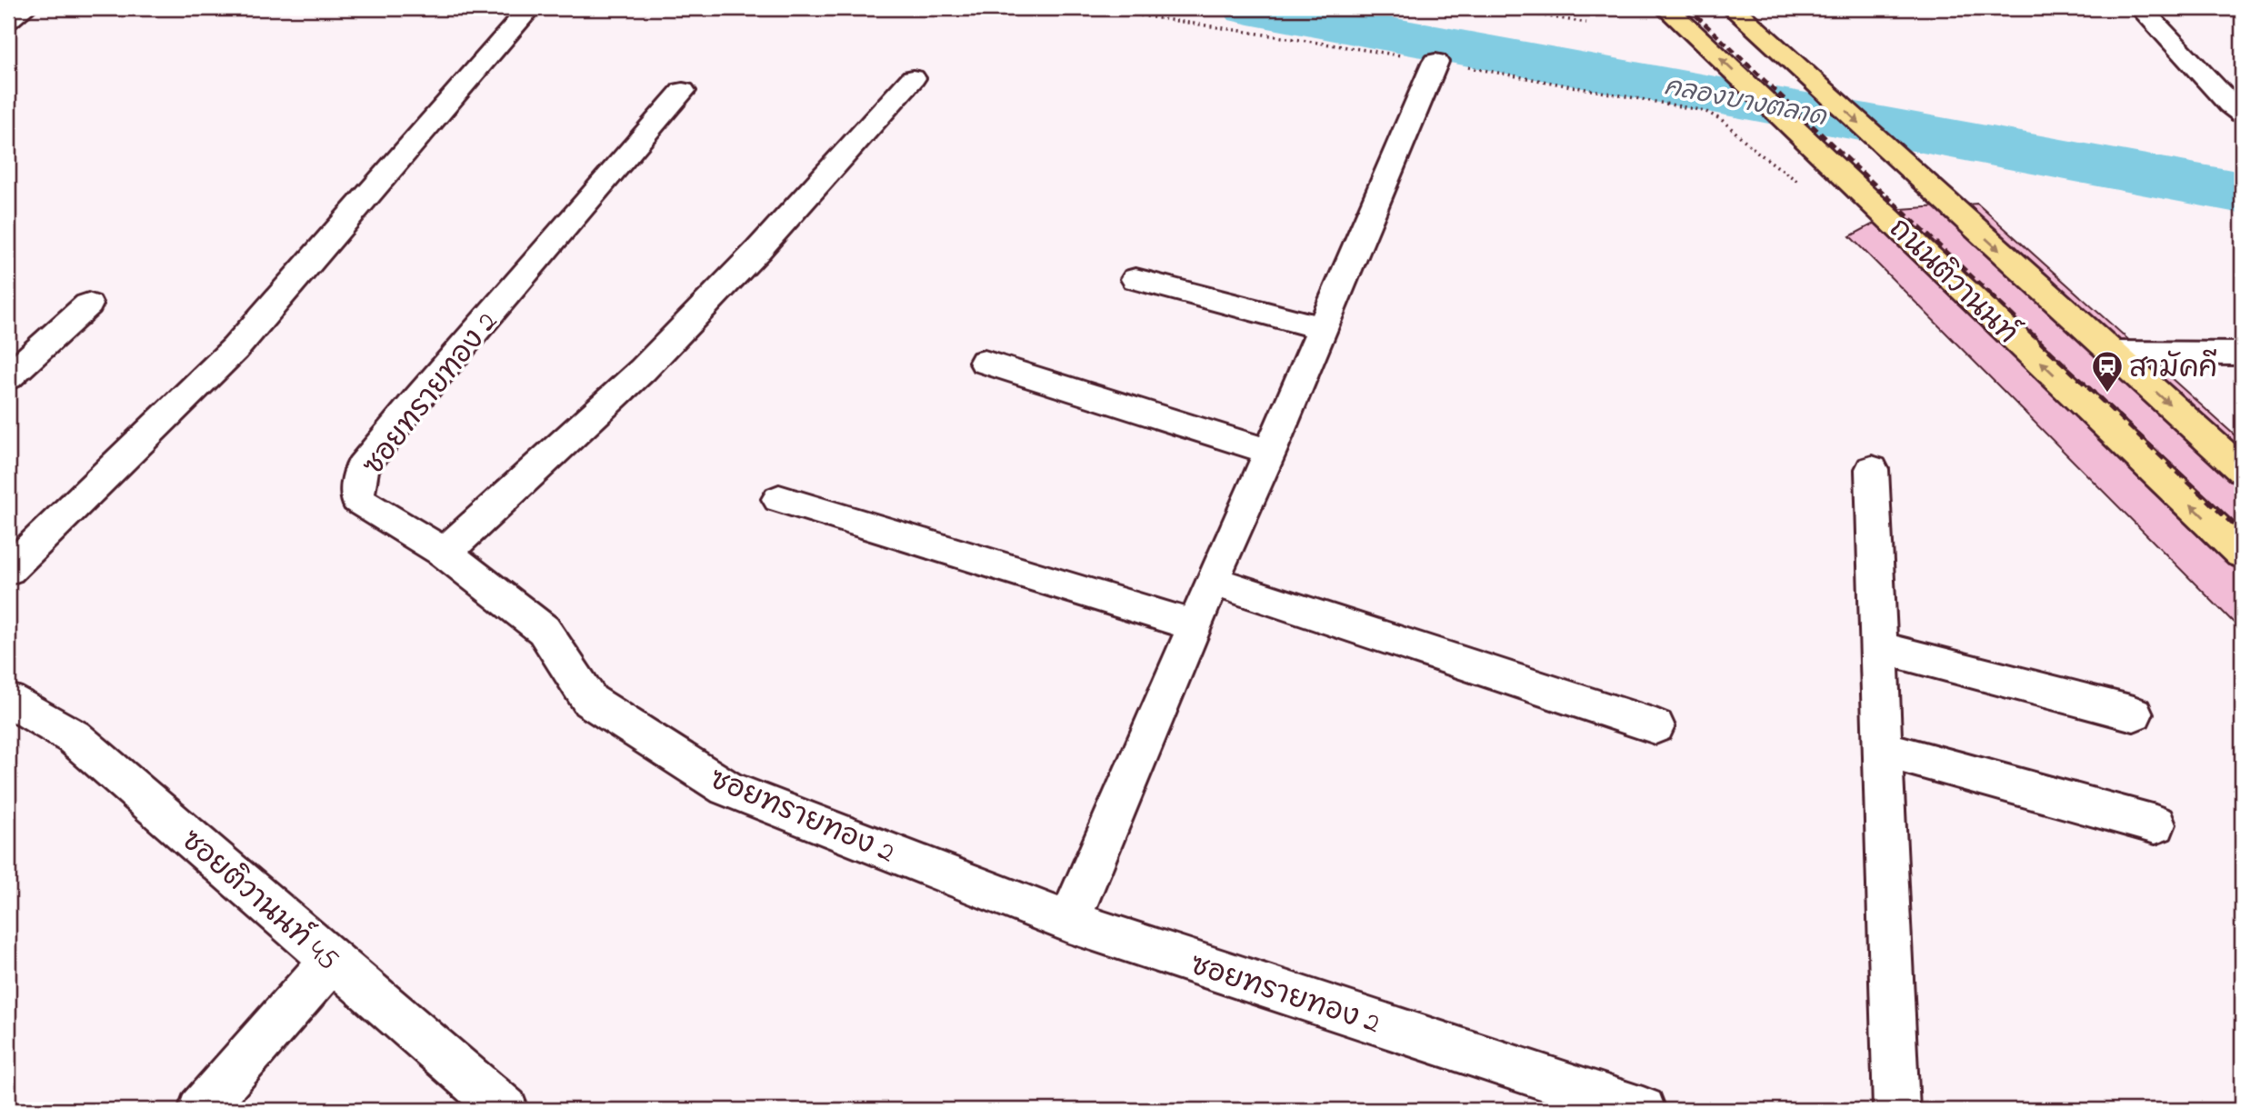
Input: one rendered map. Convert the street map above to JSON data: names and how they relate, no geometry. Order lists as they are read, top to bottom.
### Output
{
  "streets": {
    "main road": ["ถนนติวานนท์"],
    "street": ["ซอยทรายทอง 2", "ซอยติวานนท์ 45"]
  },
  "water": ["คลองบางตลาด"],
  "places": {
    "station": ["สามัคคี"]
  }
}
